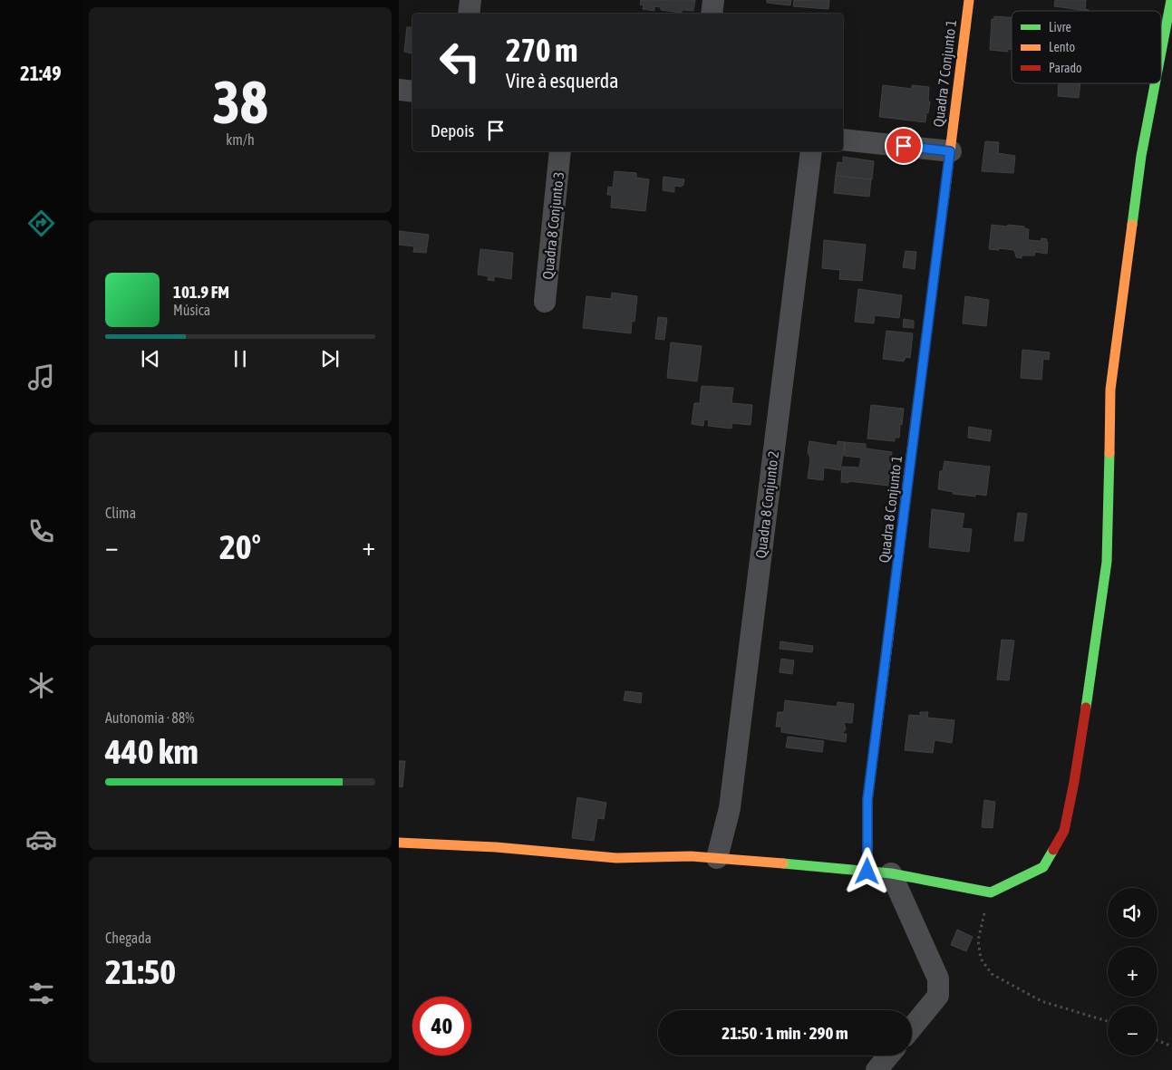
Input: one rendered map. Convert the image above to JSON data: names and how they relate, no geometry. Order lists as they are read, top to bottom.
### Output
{
  "streets": {
    "street": [
      "Quadra 7 Conjunto 1",
      "Quadra 8 Conjunto 3",
      "Quadra 8 Conjunto 2",
      "Quadra 8 Conjunto 1"
    ]
  },
  "crossings": [
    ["Quadra 7 Conjunto 1", "Quadra 8 Conjunto 1"]
  ],
  "legend": ["Livre", "Lento", "Parado"],
  "page": {
    "tabs": "21:49",
    "tile": [
      ["38", "km/h"],
      "Clima",
      ["Autonomia · 88%", "440 km"],
      ["Chegada", "21:50"]
    ],
    "turn": ["270 m", "Vire à esquerda"],
    "then": "Depois",
    "song": ["101.9 FM", "Música"],
    "heat": ["−", "20°", "+"],
    "map_buttons": ["+", "−"],
    "limit": "40",
    "trip": "21:50 · 1 min · 290 m"
  }
}
